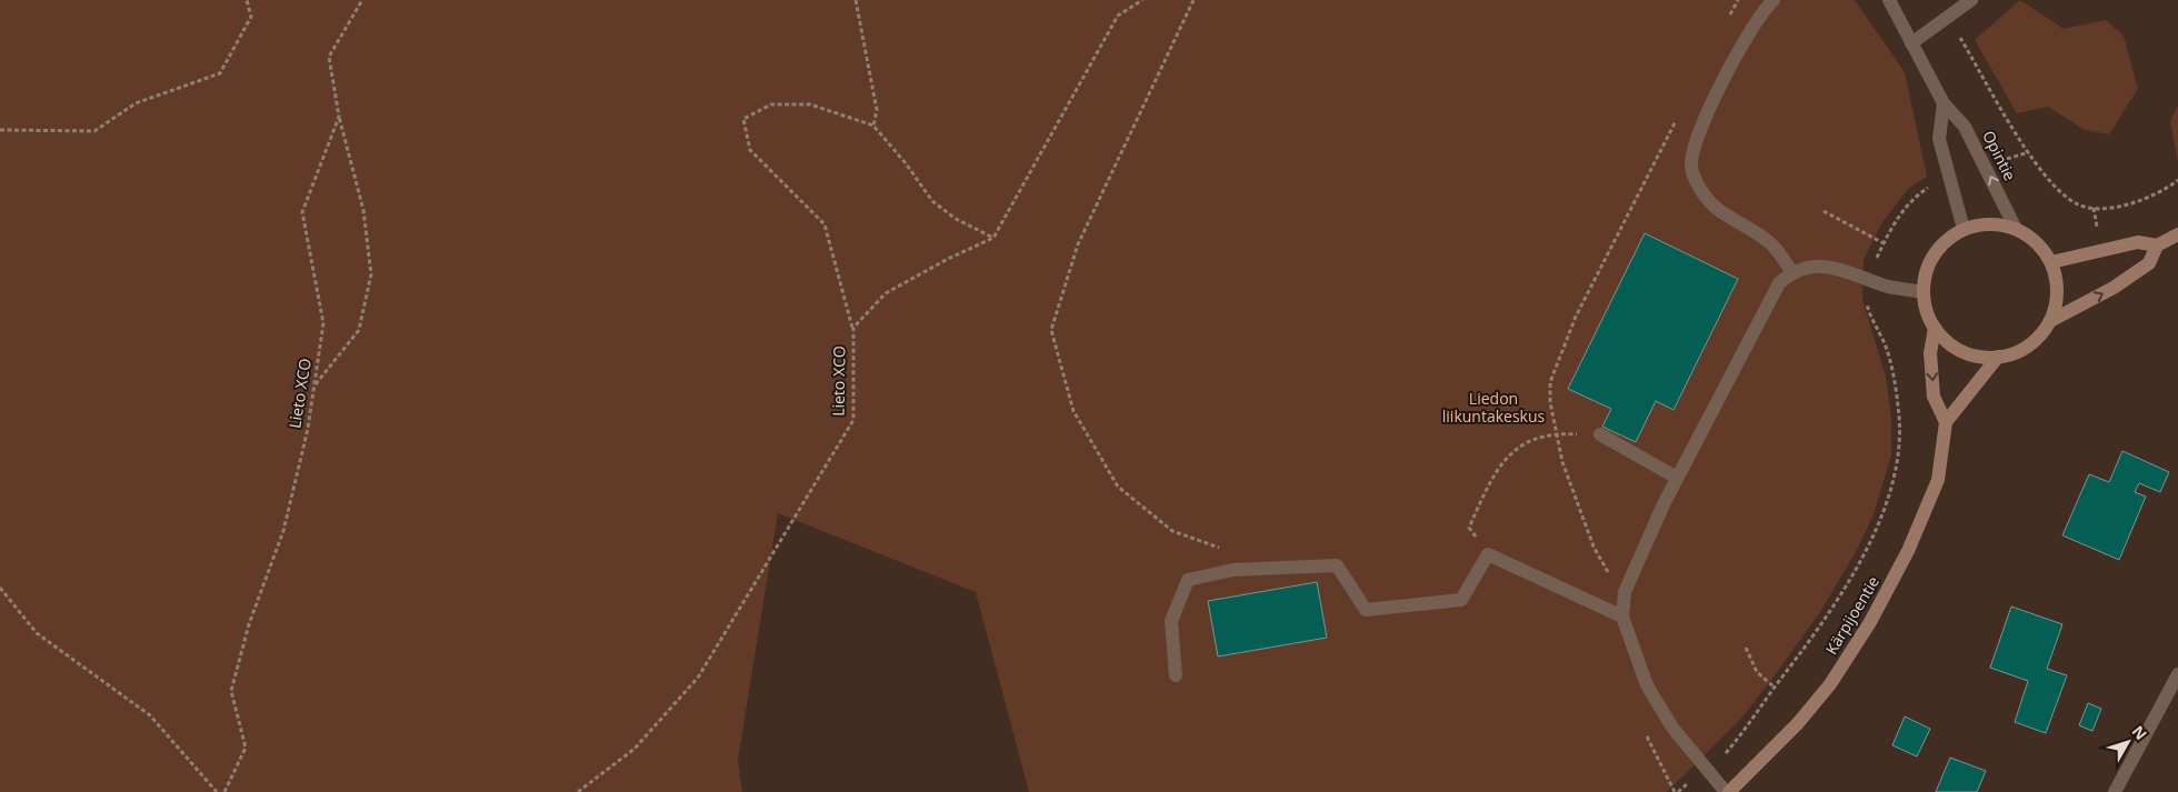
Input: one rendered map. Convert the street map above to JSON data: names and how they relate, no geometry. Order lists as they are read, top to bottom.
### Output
{
  "streets": {
    "street": ["Opintie", "Kärpijoentie"],
    "path": ["Lieto XCO"]
  },
  "parks": ["Liedon liikuntakeskus"],
  "north": "top right"
}
